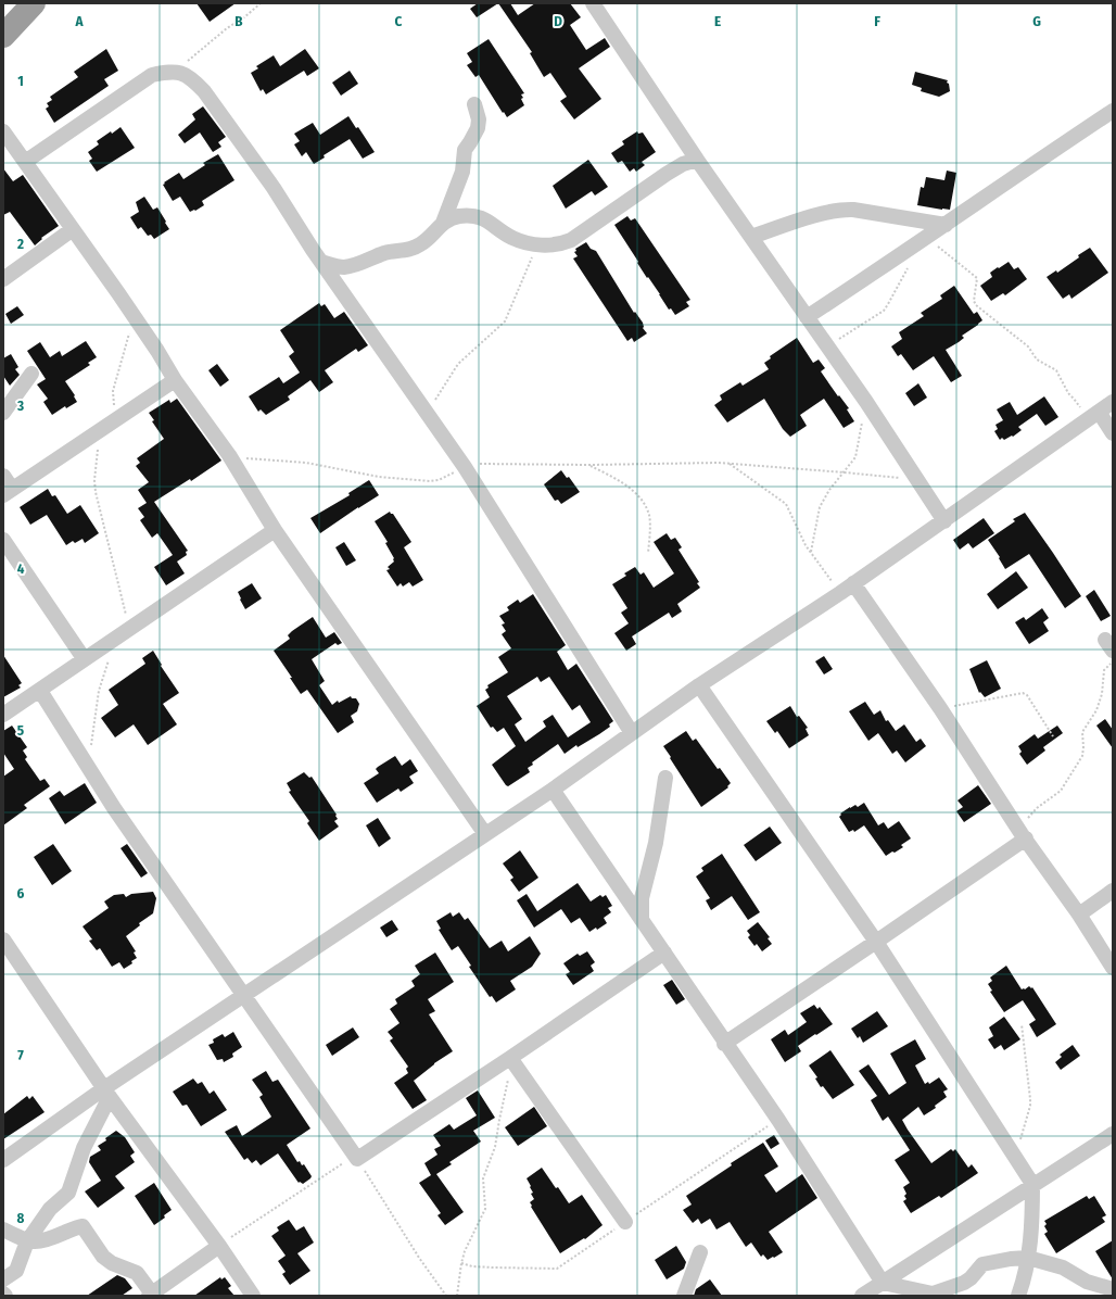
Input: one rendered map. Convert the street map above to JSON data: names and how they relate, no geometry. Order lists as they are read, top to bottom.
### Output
{
  "grid": {
    "columns": [
      "A",
      "B",
      "C",
      "D",
      "E",
      "F",
      "G"
    ],
    "rows": [
      "1",
      "2",
      "3",
      "4",
      "5",
      "6",
      "7",
      "8"
    ]
  }
}
